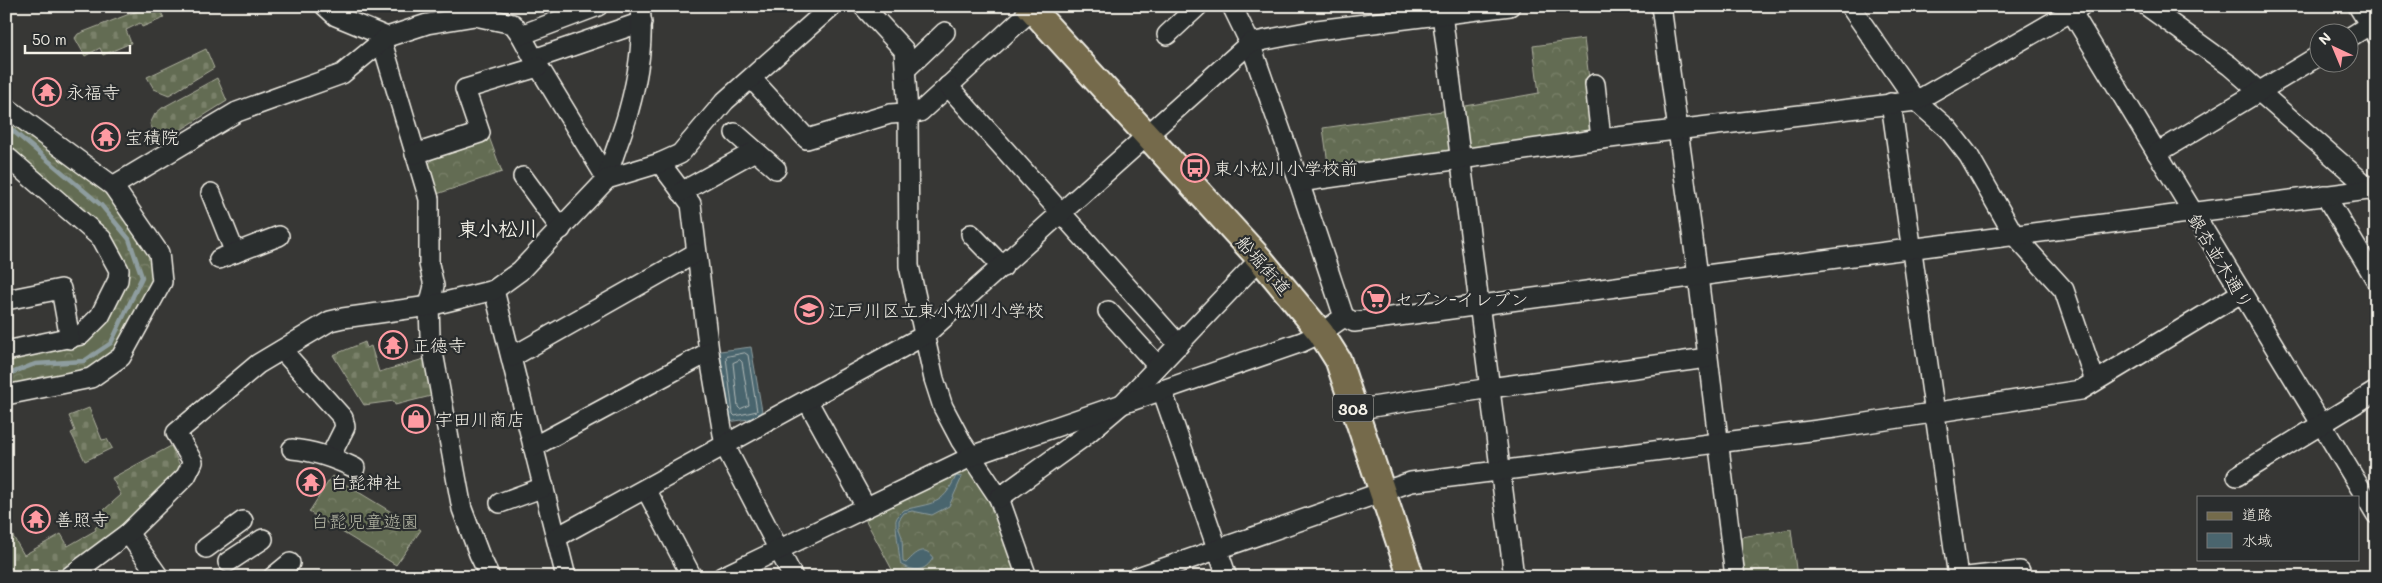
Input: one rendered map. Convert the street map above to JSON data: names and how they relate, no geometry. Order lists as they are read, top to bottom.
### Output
{
  "streets": {
    "main road": ["船堀街道", "308"],
    "street": ["銀杏並木通り"]
  },
  "districts": ["東小松川"],
  "parks": ["白髭児童遊園"],
  "places": {
    "temple": [
      "永福寺",
      "宝積院",
      "正徳寺",
      "白髭神社",
      "善照寺"
    ],
    "bus stop": ["東小松川小学校前"],
    "supermarket": ["セブン-イレブン"],
    "school or university": ["江戸川区立東小松川小学校"],
    "shop": ["宇田川商店"]
  },
  "legend": ["道路", "水域"],
  "scale_bar": "50 m",
  "north": "top left"
}
